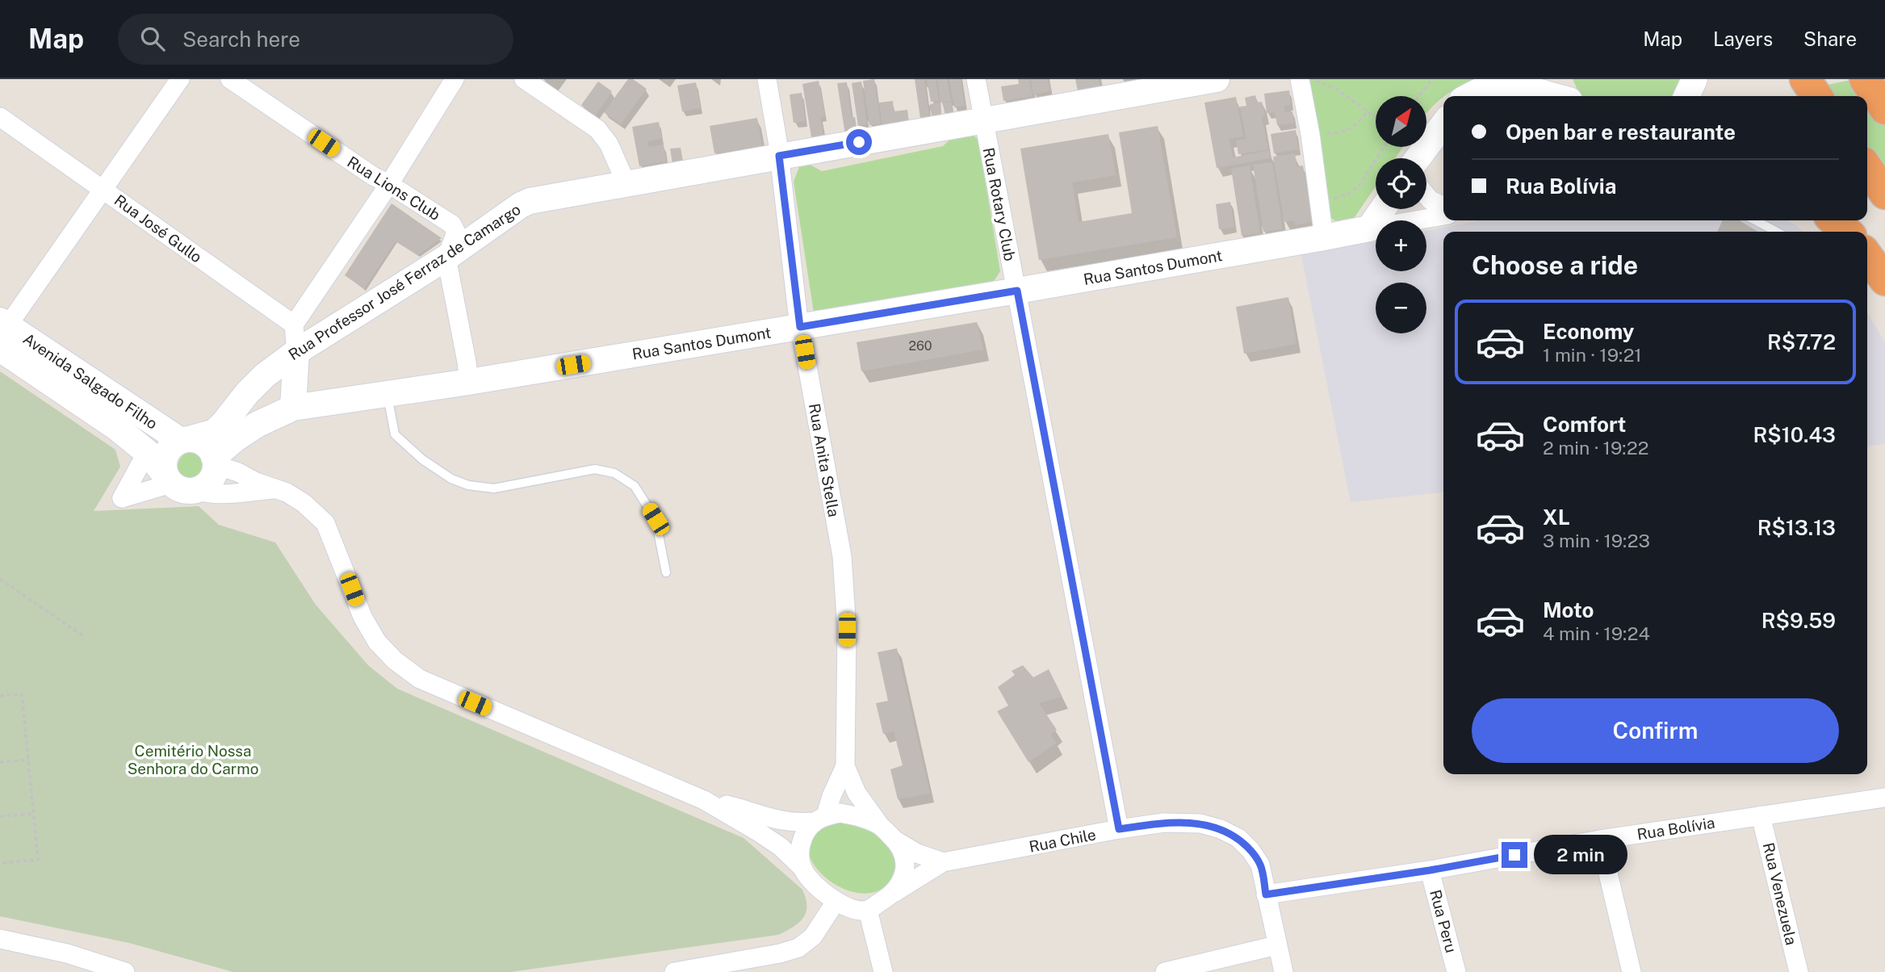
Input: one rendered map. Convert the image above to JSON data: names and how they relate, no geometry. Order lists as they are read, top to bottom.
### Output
{
  "streets": {
    "street": [
      "Rua Lions Club",
      "Rua Rotary Club",
      "Rua José Gullo",
      "Rua Santos Dumont",
      "Rua Professor José Ferraz de Camargo",
      "Avenida Salgado Filho",
      "Rua Anita Stella",
      "Rua Bolívia",
      "Rua Chile",
      "Rua Venezuela",
      "Rua Peru"
    ]
  },
  "crossings": [
    ["Rua Lions Club", "Rua Santos Dumont"],
    ["Rua Lions Club", "Rua Professor José Ferraz de Camargo"],
    ["Rua Rotary Club", "Rua Santos Dumont"],
    ["Rua Rotary Club", "Rua Professor José Ferraz de Camargo"],
    ["Rua Rotary Club", "Rua Chile"],
    ["Rua Santos Dumont", "Rua Professor José Ferraz de Camargo"],
    ["Rua Santos Dumont", "Avenida Salgado Filho"],
    ["Rua Santos Dumont", "Rua Anita Stella"],
    ["Rua Professor José Ferraz de Camargo", "Avenida Salgado Filho"],
    ["Rua Professor José Ferraz de Camargo", "Rua Anita Stella"],
    ["Rua Bolívia", "Rua Chile"],
    ["Rua Bolívia", "Rua Venezuela"],
    ["Rua Bolívia", "Rua Peru"]
  ],
  "parks": ["Cemitério Nossa Senhora do Carmo"],
  "house_numbers": ["260"],
  "north": "top right",
  "page": {
    "header": "Map",
    "search": "Search here",
    "nav": ["Map", "Layers", "Share"],
    "map_buttons": ["+", "−"],
    "banner": ["Open bar e restaurante", "Rua Bolívia"],
    "heading": "Choose a ride",
    "list": [
      {
        "name": "Economy",
        "note": "1 min · 19:21",
        "value": "R$7.72"
      },
      {
        "name": "Comfort",
        "note": "2 min · 19:22",
        "value": "R$10.43"
      },
      {
        "name": "XL",
        "note": "3 min · 19:23",
        "value": "R$13.13"
      },
      {
        "name": "Moto",
        "note": "4 min · 19:24",
        "value": "R$9.59"
      }
    ],
    "buttons": "Confirm",
    "bubble": "2 min"
  }
}
